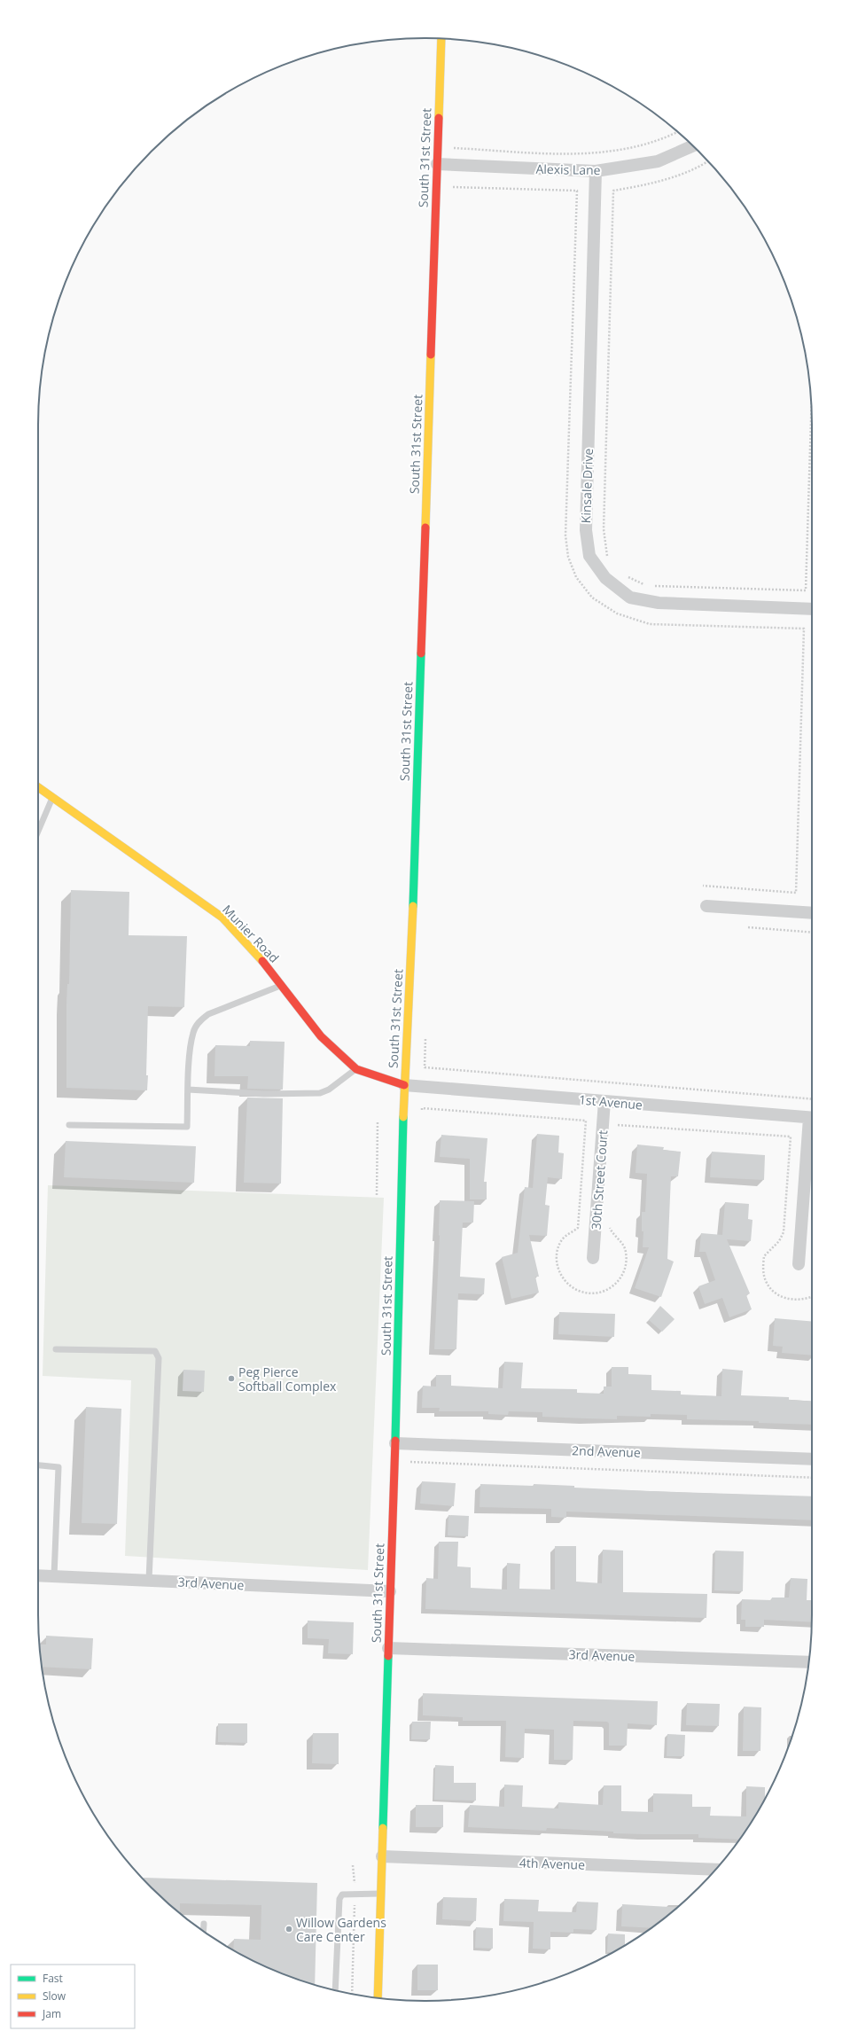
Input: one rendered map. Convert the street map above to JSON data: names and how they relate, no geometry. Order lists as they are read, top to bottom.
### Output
{
  "streets": {
    "street": [
      "South 31st Street",
      "Alexis Lane",
      "Kinsale Drive",
      "Munier Road",
      "1st Avenue",
      "30th Street Court",
      "2nd Avenue",
      "3rd Avenue",
      "4th Avenue"
    ]
  },
  "crossings": [
    ["South 31st Street", "Alexis Lane"],
    ["South 31st Street", "Munier Road"],
    ["South 31st Street", "1st Avenue"],
    ["South 31st Street", "2nd Avenue"],
    ["South 31st Street", "3rd Avenue"],
    ["South 31st Street", "4th Avenue"],
    ["Alexis Lane", "Kinsale Drive"],
    ["Munier Road", "1st Avenue"],
    ["1st Avenue", "30th Street Court"]
  ],
  "places": ["Peg Pierce Softball Complex", "Willow Gardens Care Center"],
  "legend": ["Fast", "Slow", "Jam"]
}
